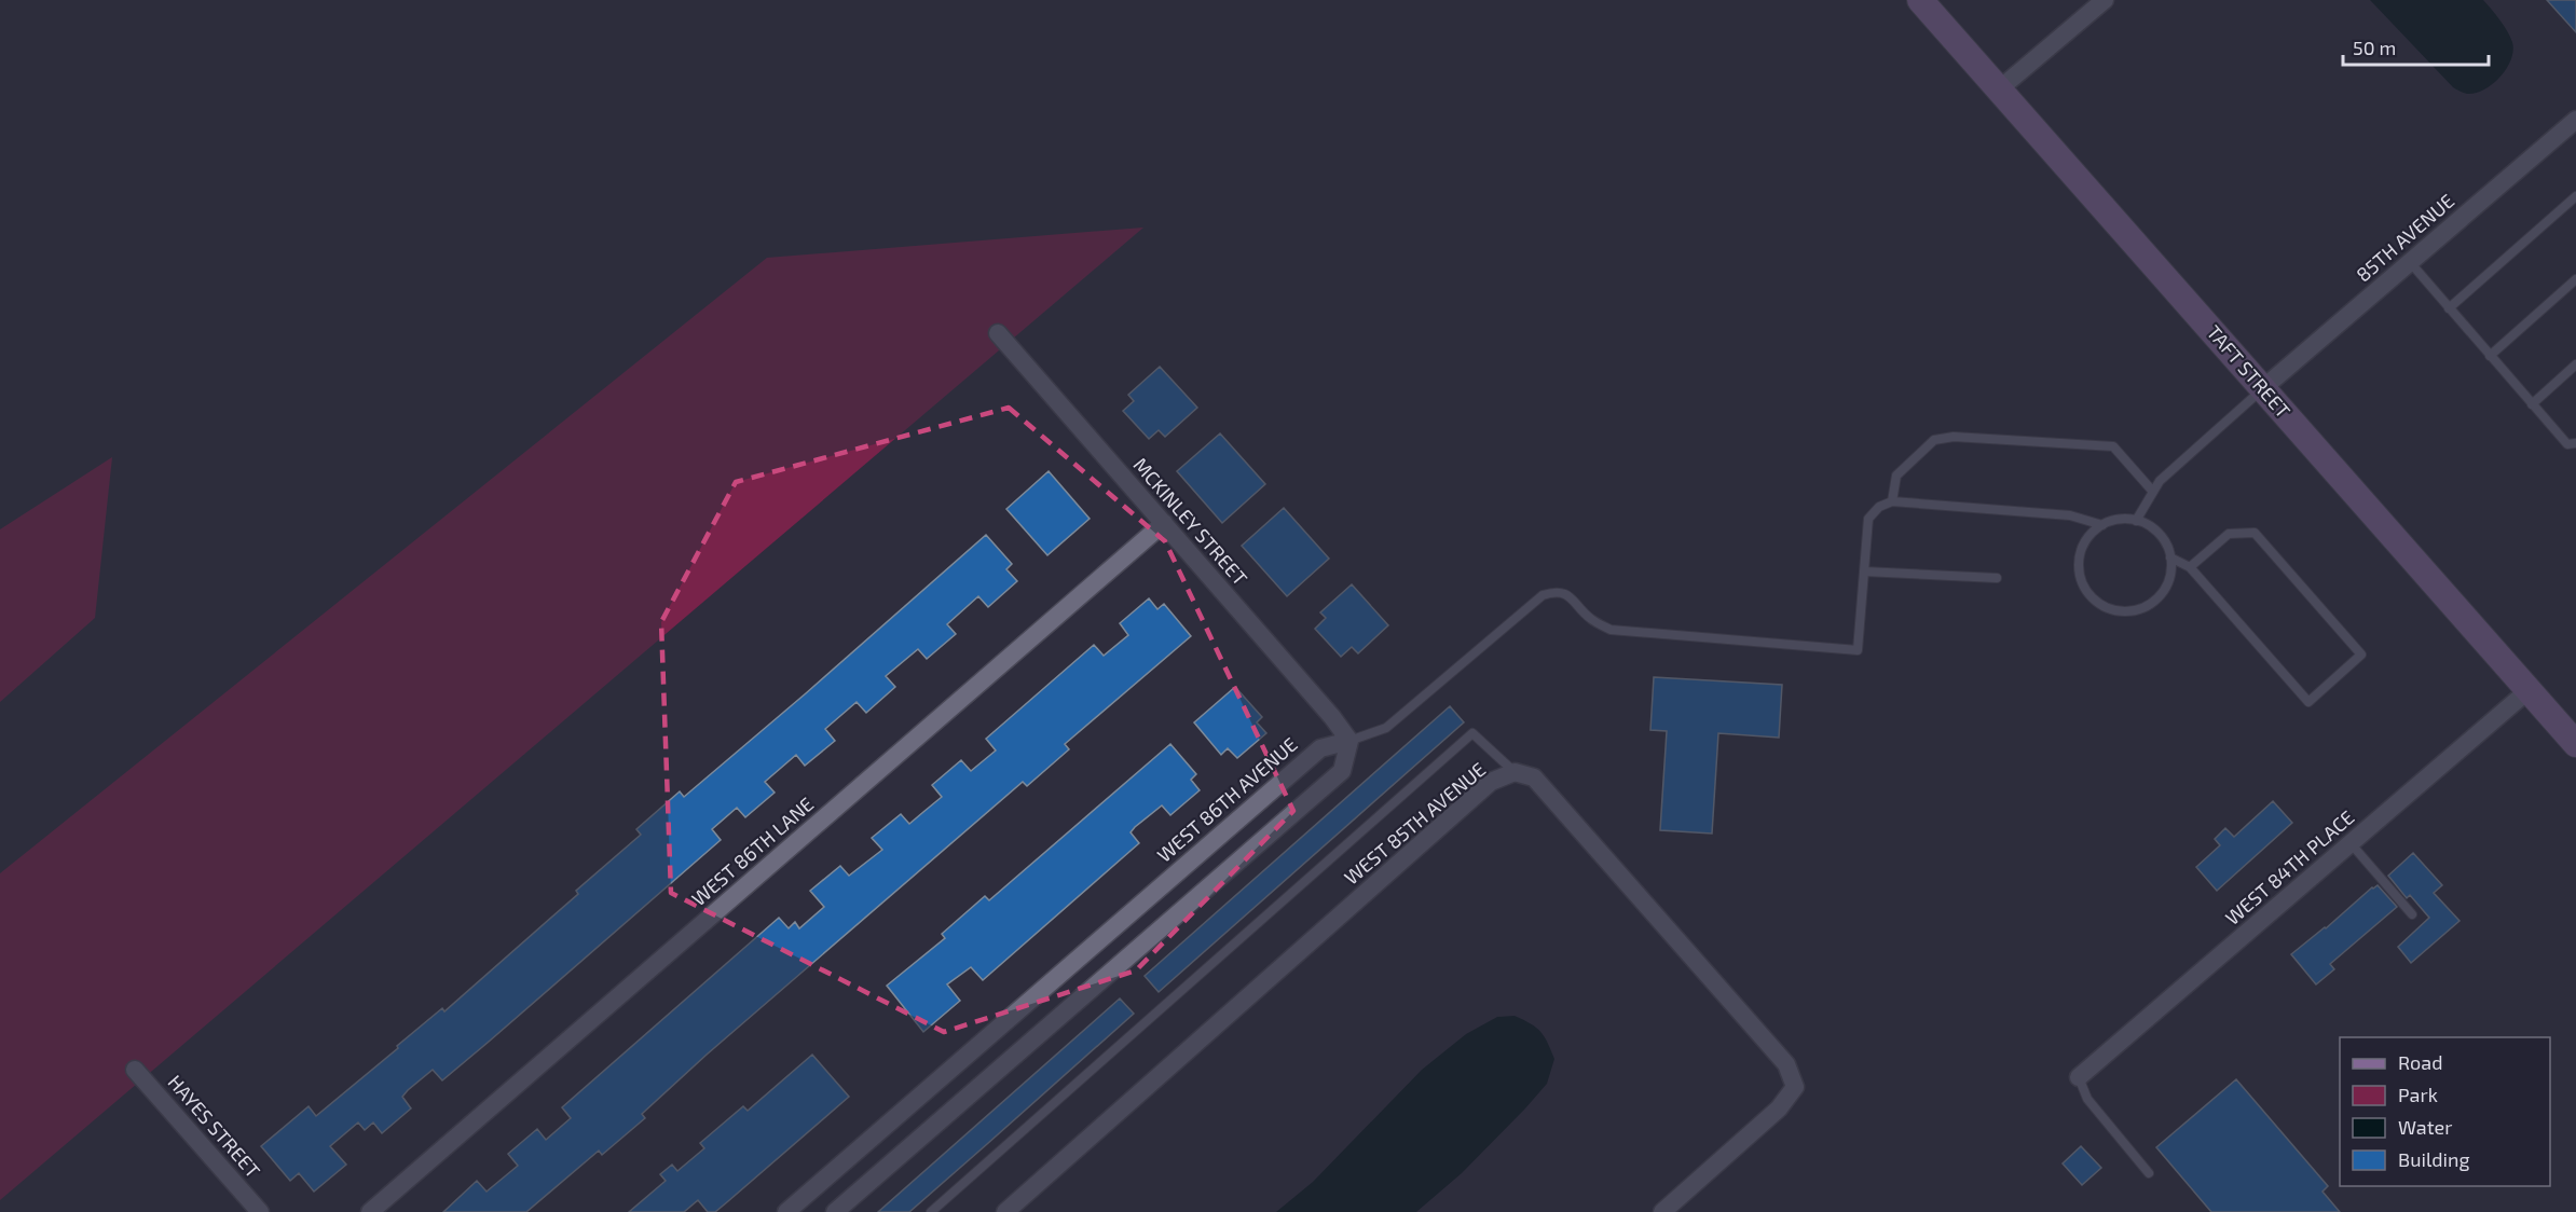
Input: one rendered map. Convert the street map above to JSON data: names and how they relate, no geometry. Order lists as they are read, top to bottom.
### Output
{
  "streets": {
    "main road": ["TAFT STREET"],
    "street": [
      "85TH AVENUE",
      "MCKINLEY STREET",
      "WEST 86TH AVENUE",
      "WEST 85TH AVENUE",
      "WEST 86TH LANE",
      "WEST 84TH PLACE",
      "HAYES STREET"
    ]
  },
  "crossings": [
    ["85TH AVENUE", "TAFT STREET"],
    ["TAFT STREET", "WEST 84TH PLACE"],
    ["MCKINLEY STREET", "WEST 86TH AVENUE"],
    ["MCKINLEY STREET", "WEST 86TH LANE"]
  ],
  "legend": [
    "Road",
    "Park",
    "Water",
    "Building"
  ],
  "scale_bar": "50 m"
}
